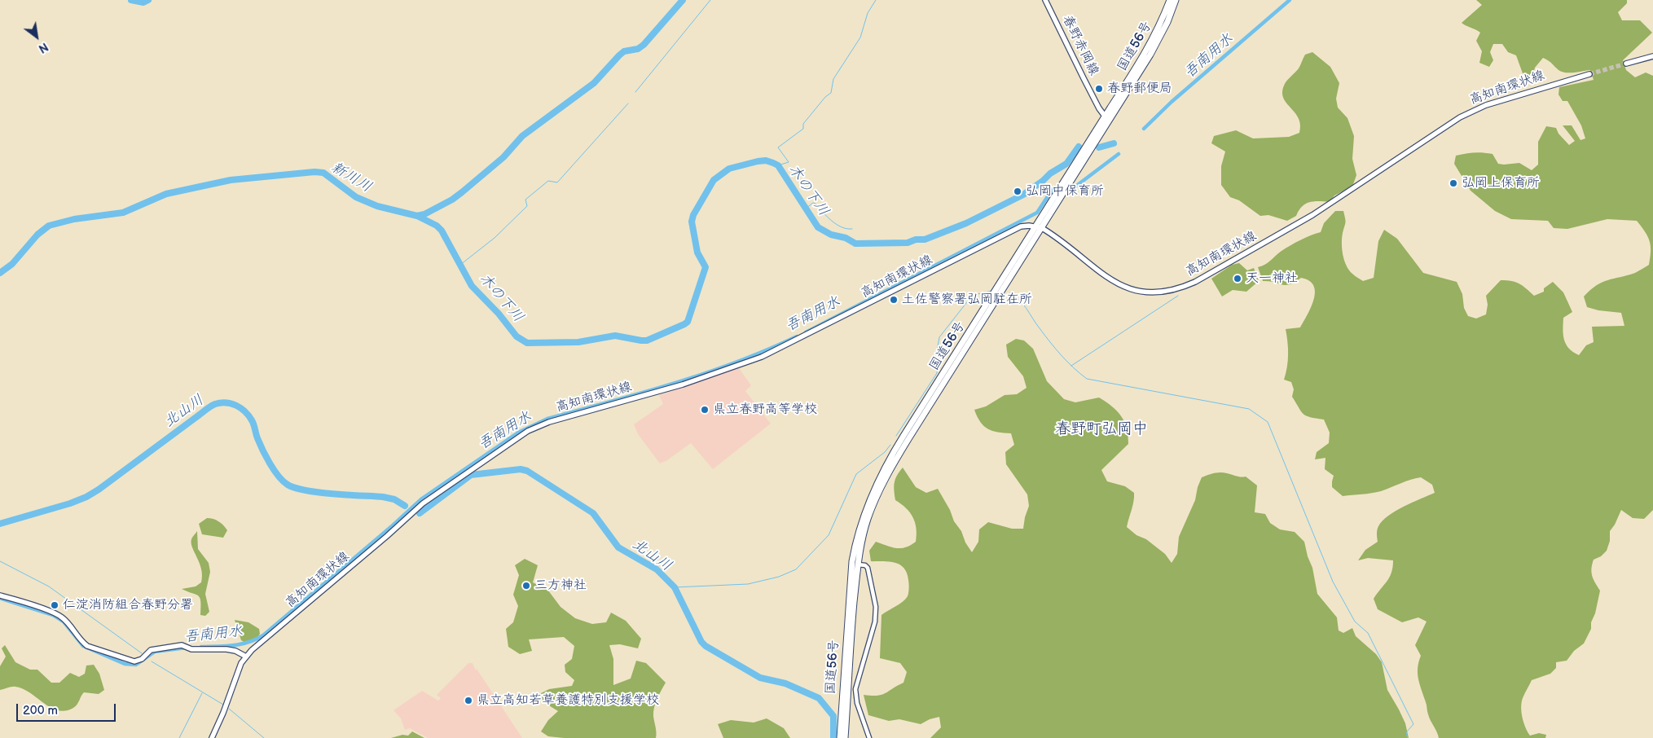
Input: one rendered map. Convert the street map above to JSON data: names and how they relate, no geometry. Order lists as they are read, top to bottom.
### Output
{
  "streets": {
    "highway": ["国道56号"],
    "main road": ["春野赤岡線", "高知南環状線"]
  },
  "crossings": [
    ["春野赤岡線", "国道56号"],
    ["国道56号", "高知南環状線"]
  ],
  "districts": ["春野町弘岡中"],
  "water": [
    "吾南用水",
    "新川川",
    "木の下川",
    "北山川"
  ],
  "places": [
    "春野郵便局",
    "弘岡上保育所",
    "弘岡中保育所",
    "天一神社",
    "土佐警察署弘岡駐在所",
    "県立春野高等学校",
    "三方神社",
    "仁淀消防組合春野分署",
    "県立高知若草養護特別支援学校"
  ],
  "scale_bar": "200 m",
  "north": "bottom right"
}
